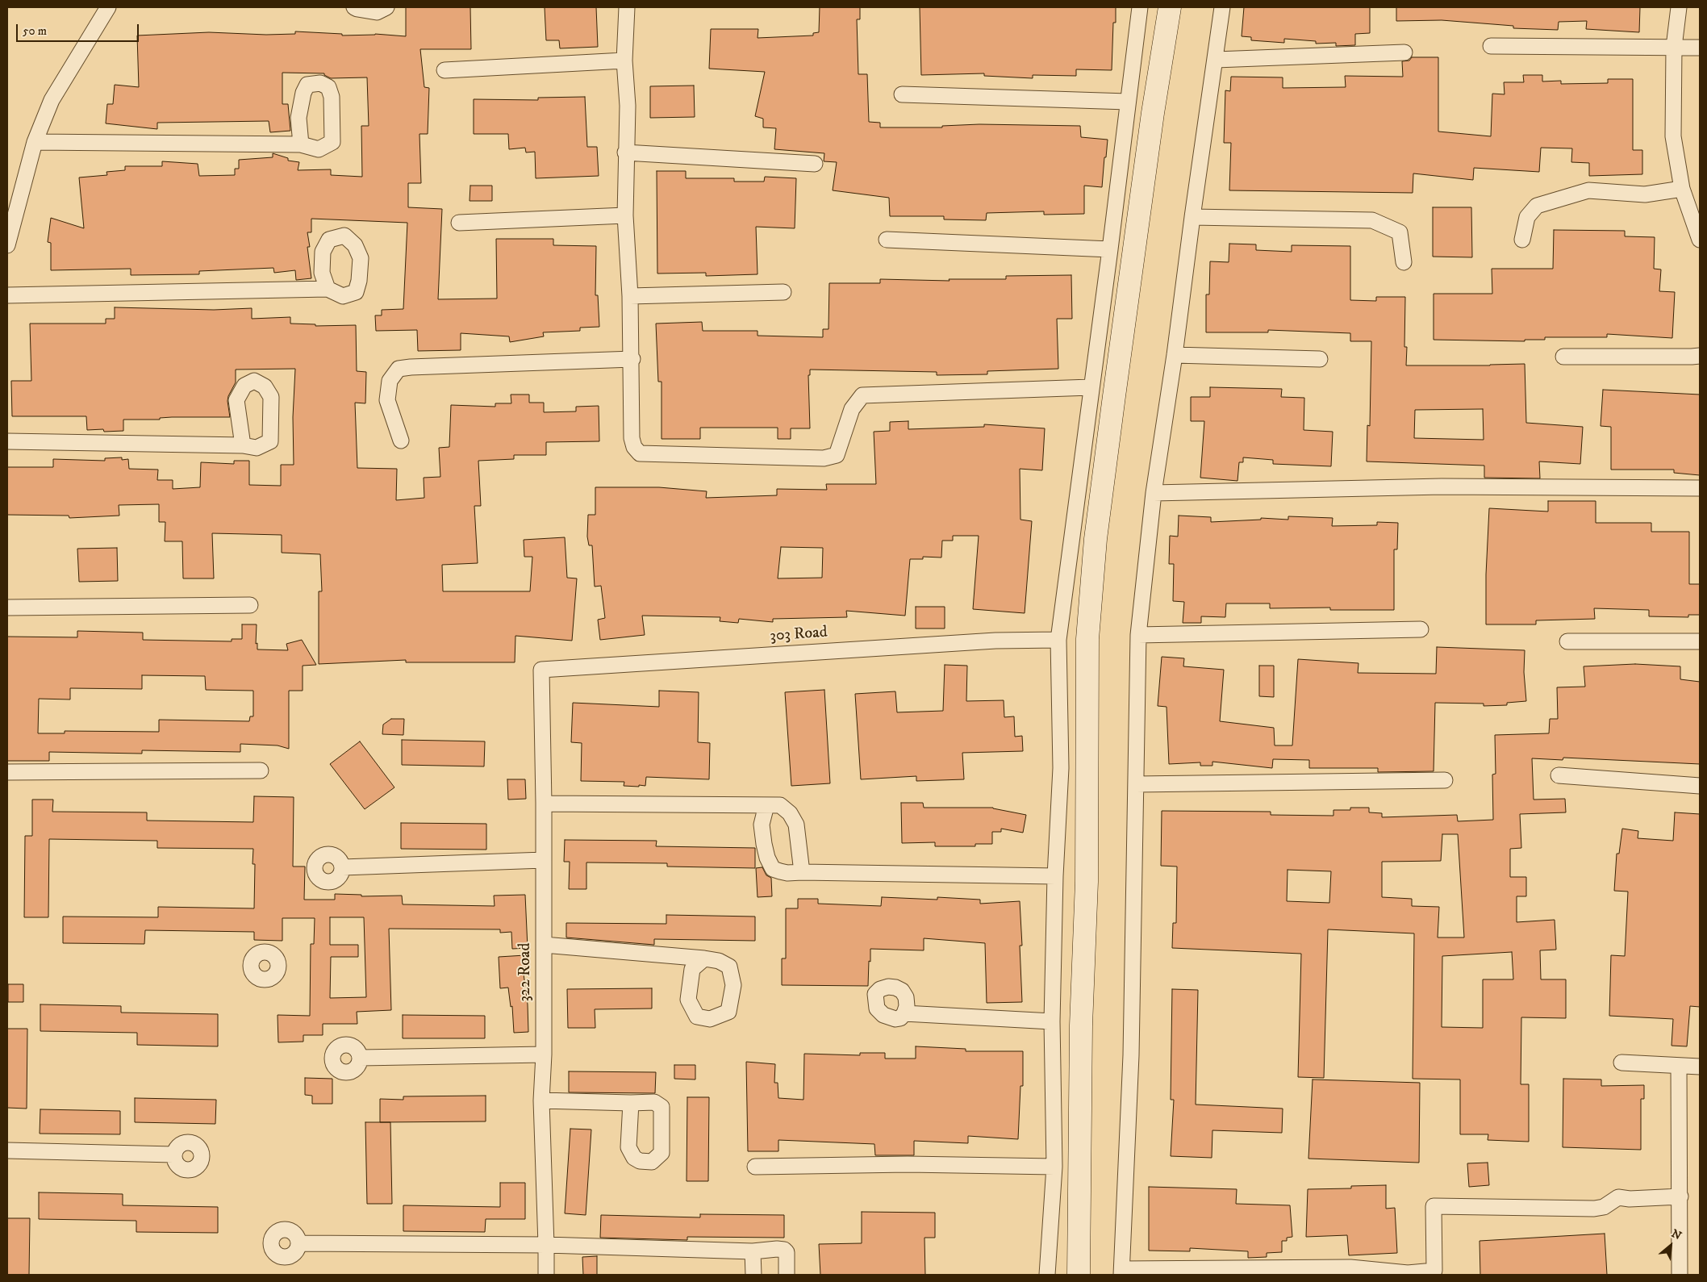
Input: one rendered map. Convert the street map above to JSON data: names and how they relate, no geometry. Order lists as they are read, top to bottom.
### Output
{
  "streets": {
    "street": ["303 Road", "322 Road"]
  },
  "crossings": [
    ["303 Road", "322 Road"]
  ],
  "scale_bar": "50 m",
  "north": "top right"
}
